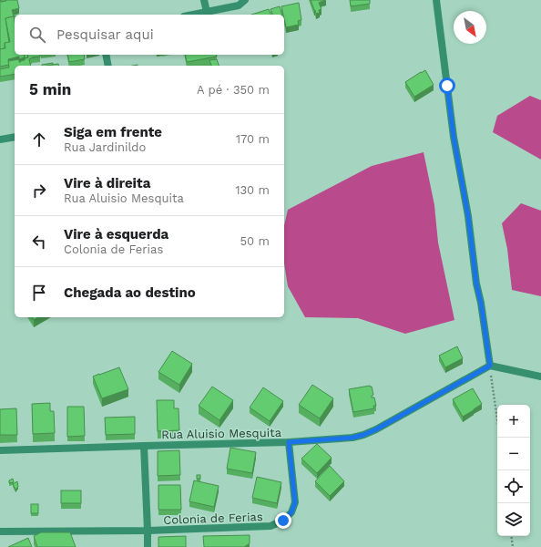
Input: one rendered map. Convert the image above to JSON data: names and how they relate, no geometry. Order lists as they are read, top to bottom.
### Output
{
  "streets": {
    "street": ["Rua Aluisio Mesquita", "Colonia de Ferias"]
  },
  "crossings": [
    ["Rua Aluisio Mesquita", "Colonia de Ferias"]
  ],
  "north": "bottom right",
  "page": {
    "search": "Pesquisar aqui",
    "heading": ["5 min", "A pé · 350 m"],
    "list": [
      ["Siga em frente", "Rua Jardinildo", "170 m"],
      ["Vire à direita", "Rua Aluisio Mesquita", "130 m"],
      ["Vire à esquerda", "Colonia de Ferias", "50 m"],
      "Chegada ao destino"
    ],
    "map_buttons": ["+", "−"]
  }
}
